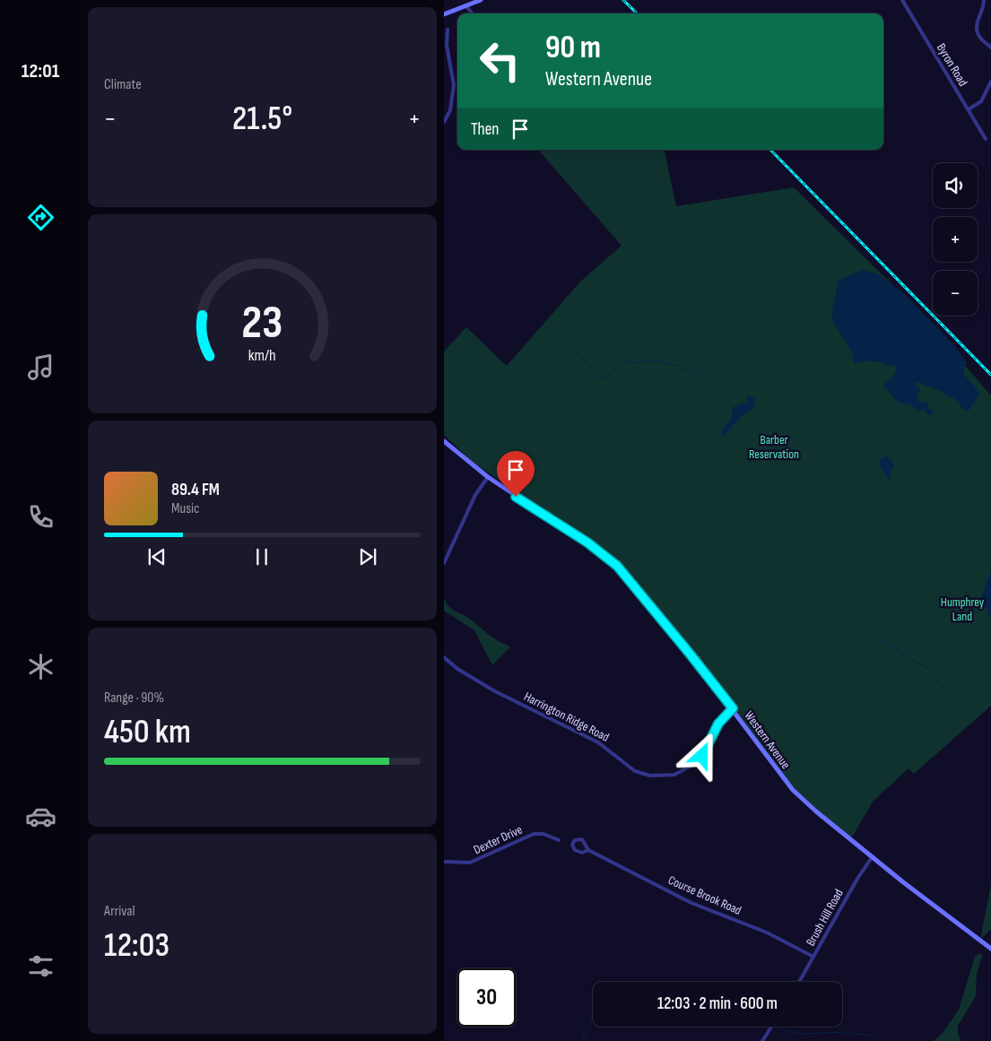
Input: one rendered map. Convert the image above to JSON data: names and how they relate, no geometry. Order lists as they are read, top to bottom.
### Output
{
  "streets": {
    "street": [
      "Byron Road",
      "Harrington Ridge Road",
      "Western Avenue",
      "Dexter Drive",
      "Course Brook Road",
      "Brush Hill Road"
    ]
  },
  "crossings": [
    ["Harrington Ridge Road", "Western Avenue"],
    ["Western Avenue", "Brush Hill Road"],
    ["Course Brook Road", "Brush Hill Road"]
  ],
  "parks": ["Barber Reservation", "Humphrey Land"],
  "page": {
    "tabs": "12:01",
    "tile": [
      "Climate",
      ["Range · 90%", "450 km"],
      ["Arrival", "12:03"]
    ],
    "turn": ["90 m", "Western Avenue"],
    "heat": ["−", "21.5°", "+"],
    "then": "Then",
    "map_buttons": ["+", "−"],
    "song": ["89.4 FM", "Music"],
    "limit": "30",
    "trip": "12:03 · 2 min · 600 m",
    "gauge": ["23", "km/h"]
  }
}
